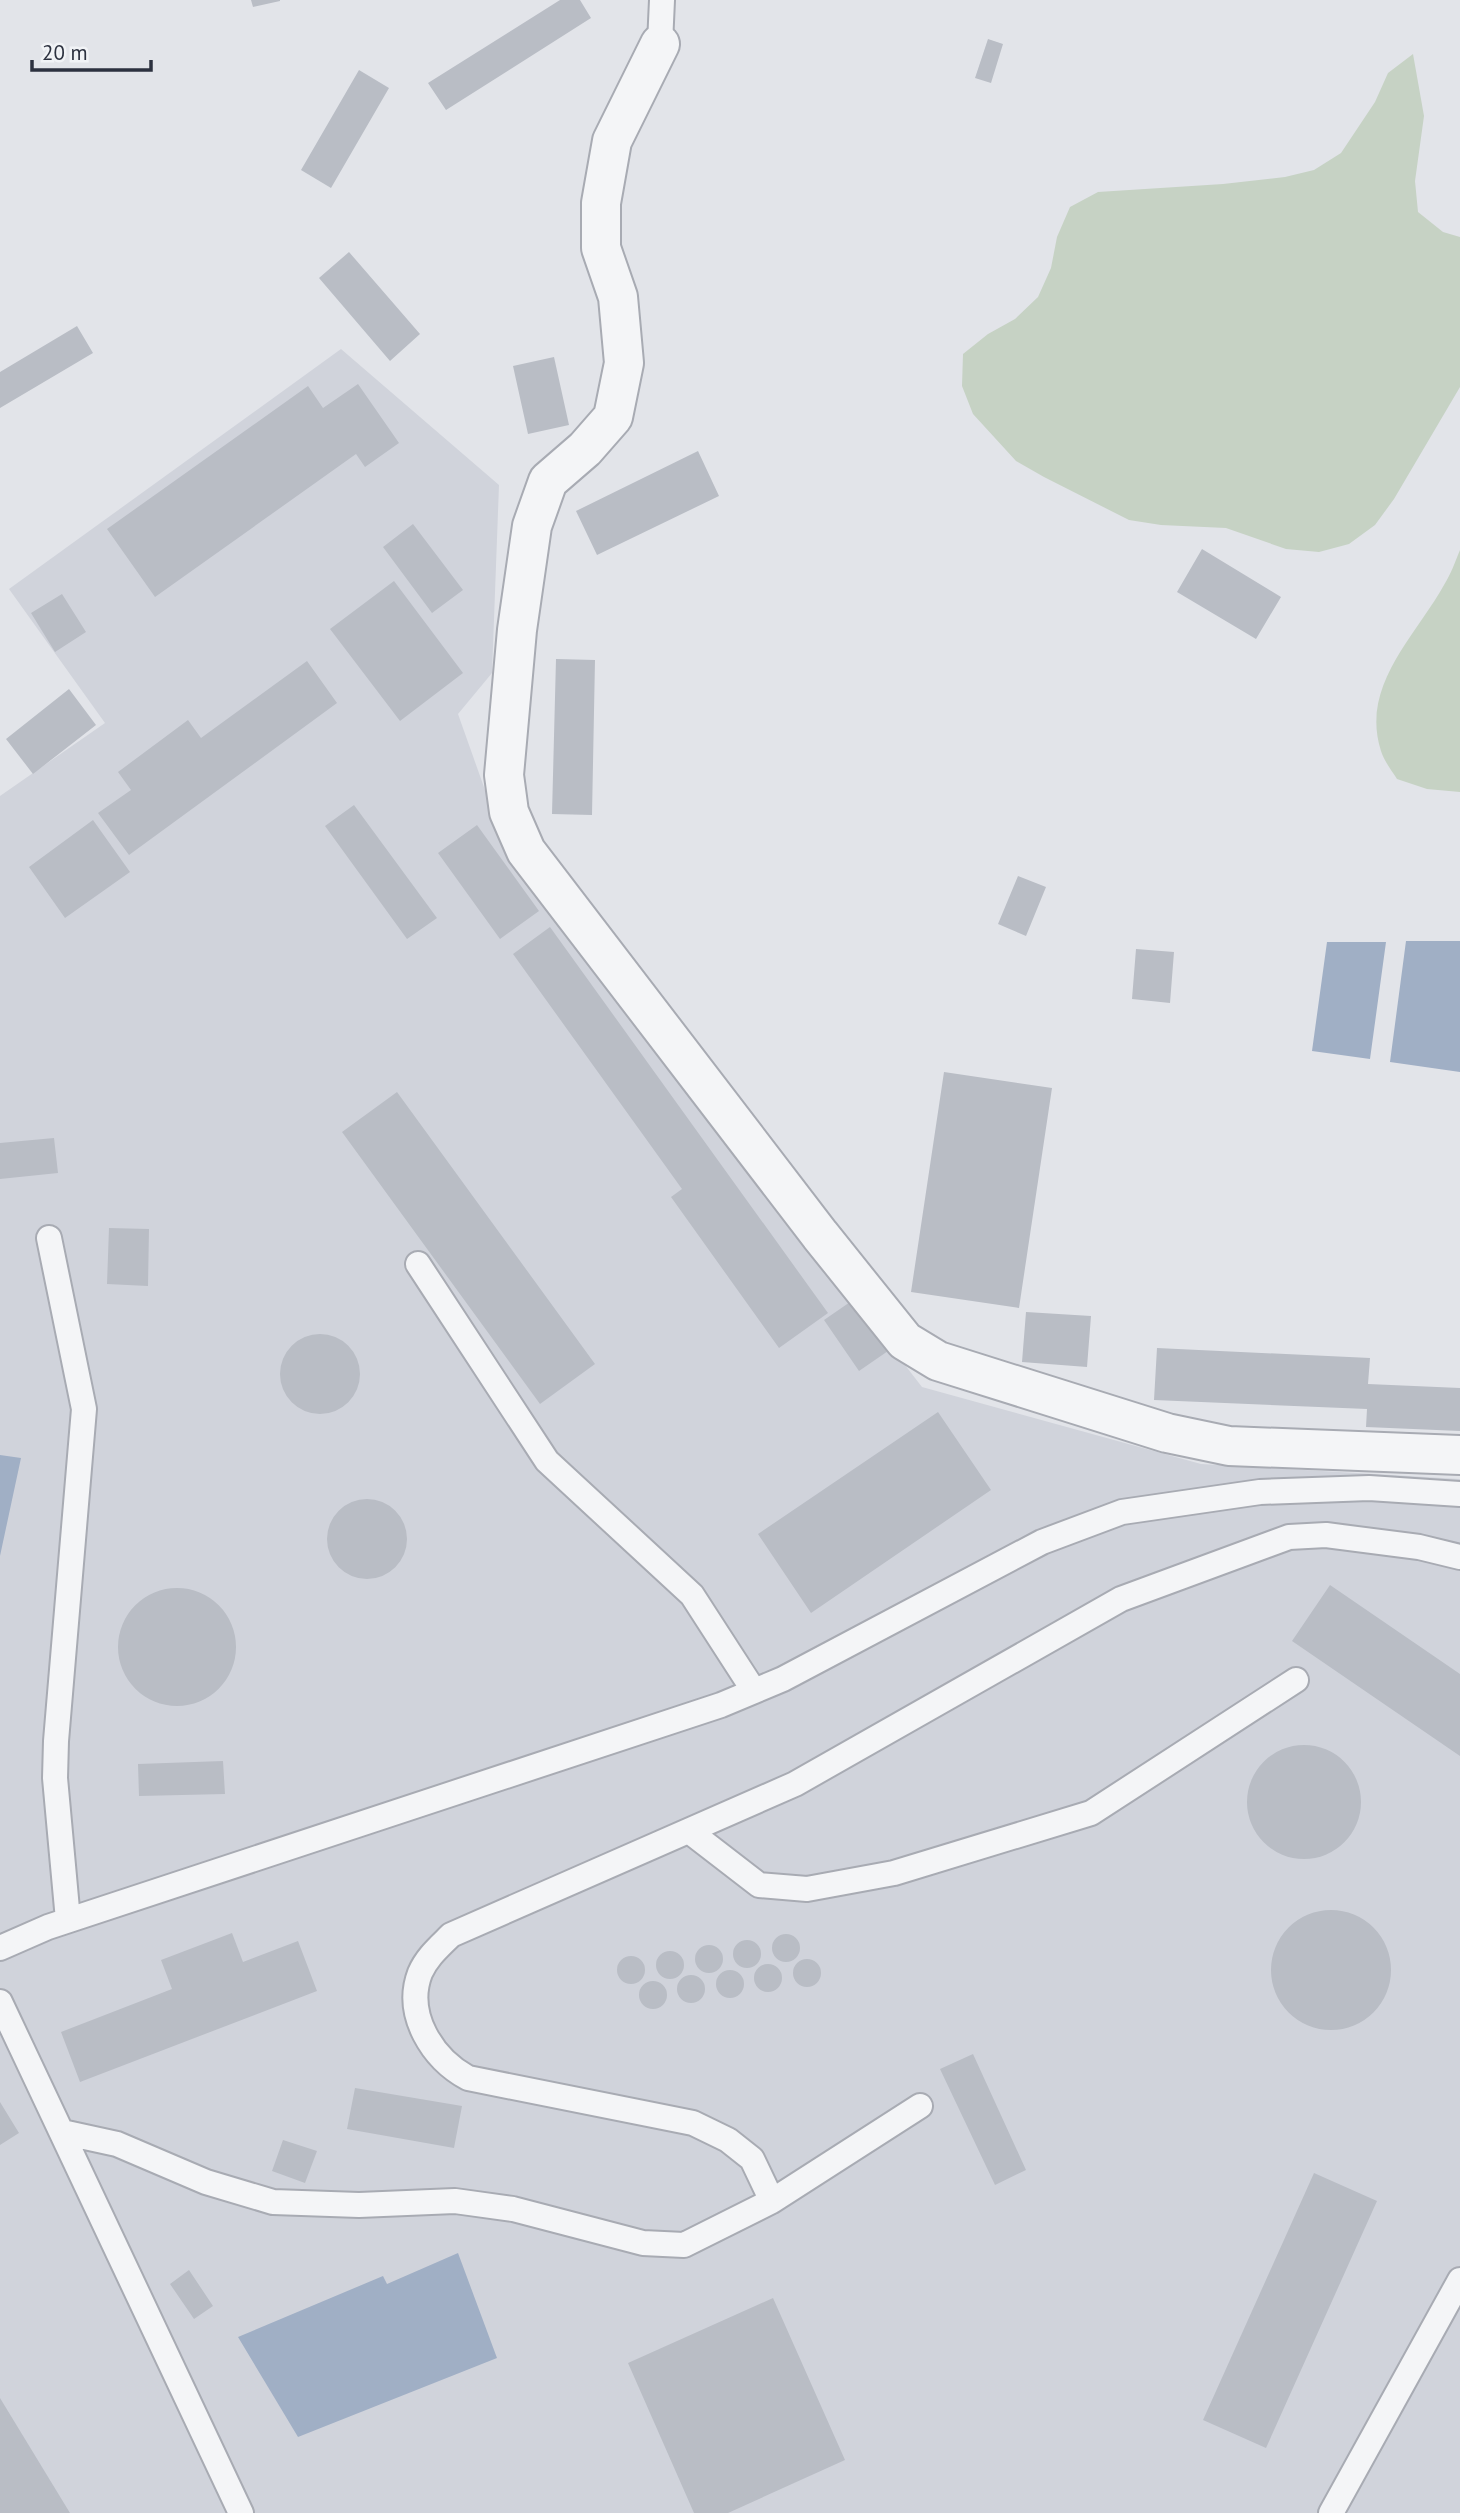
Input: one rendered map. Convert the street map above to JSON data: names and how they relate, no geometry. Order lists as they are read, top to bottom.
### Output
{
  "scale_bar": "20 m"
}
